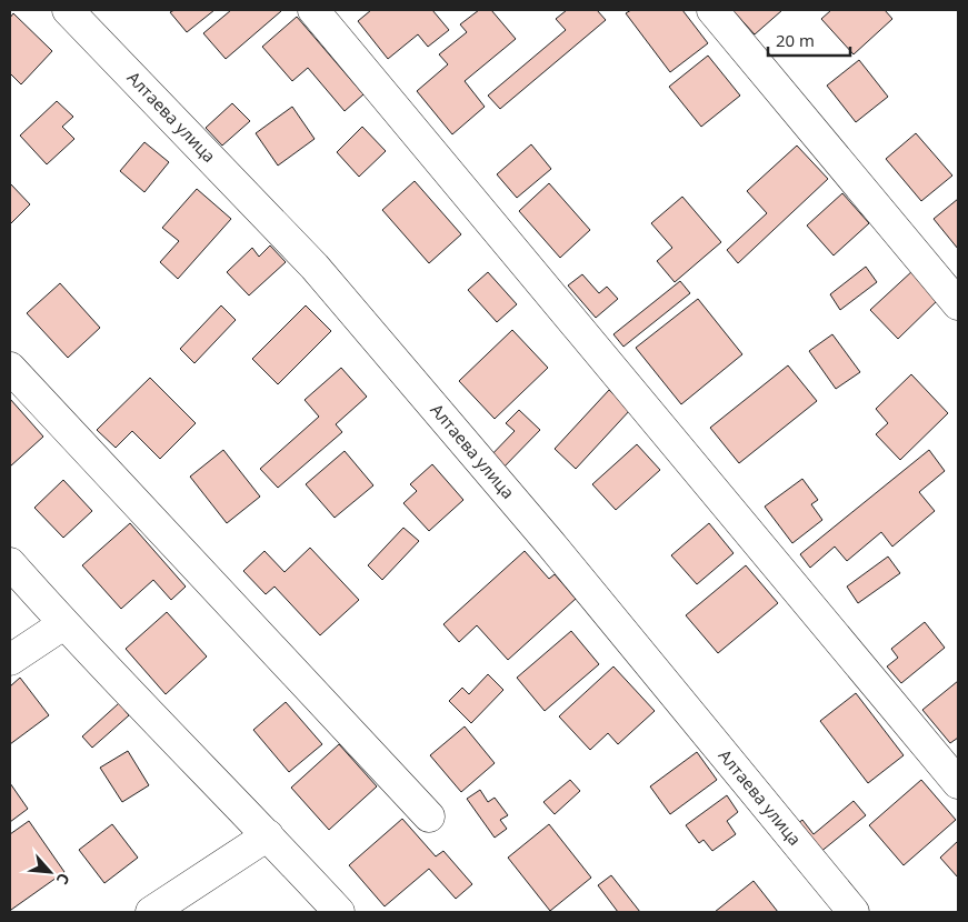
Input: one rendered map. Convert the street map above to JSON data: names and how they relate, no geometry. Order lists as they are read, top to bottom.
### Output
{
  "streets": {
    "street": ["Алтаева улица"]
  },
  "scale_bar": "20 m",
  "north": "bottom right"
}
